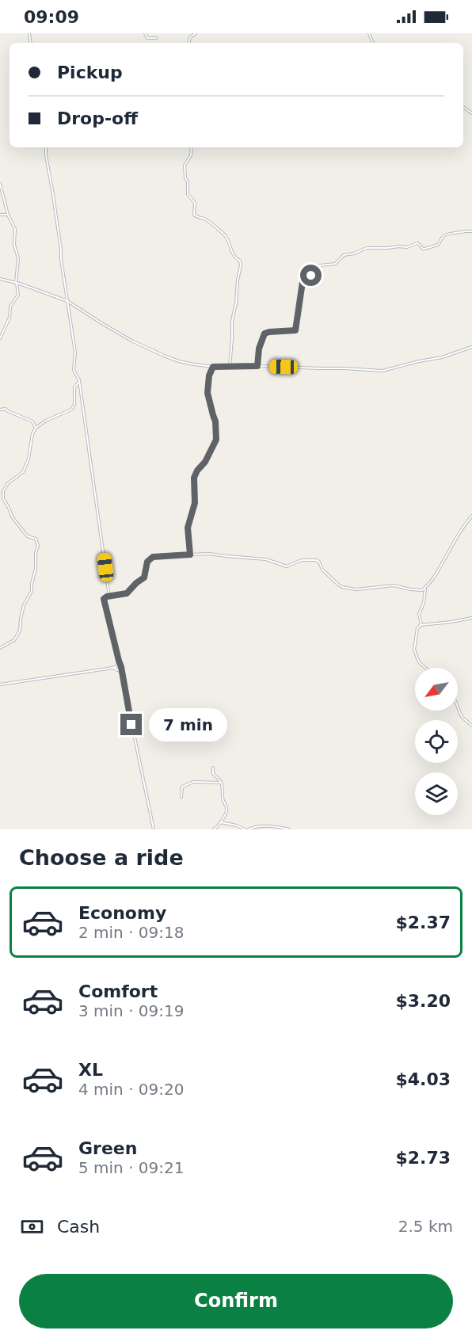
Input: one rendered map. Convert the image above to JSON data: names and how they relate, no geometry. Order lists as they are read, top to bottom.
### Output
{
  "north": "bottom left",
  "page": {
    "status": "09:09",
    "banner": ["Pickup", "Drop-off"],
    "bubble": "7 min",
    "heading": "Choose a ride",
    "list": [
      {
        "name": "Economy",
        "note": "2 min · 09:18",
        "value": "$2.37"
      },
      {
        "name": "Comfort",
        "note": "3 min · 09:19",
        "value": "$3.20"
      },
      {
        "name": "XL",
        "note": "4 min · 09:20",
        "value": "$4.03"
      },
      {
        "name": "Green",
        "note": "5 min · 09:21",
        "value": "$2.73"
      }
    ],
    "pay": ["Cash", "2.5 km"],
    "buttons": "Confirm"
  }
}
